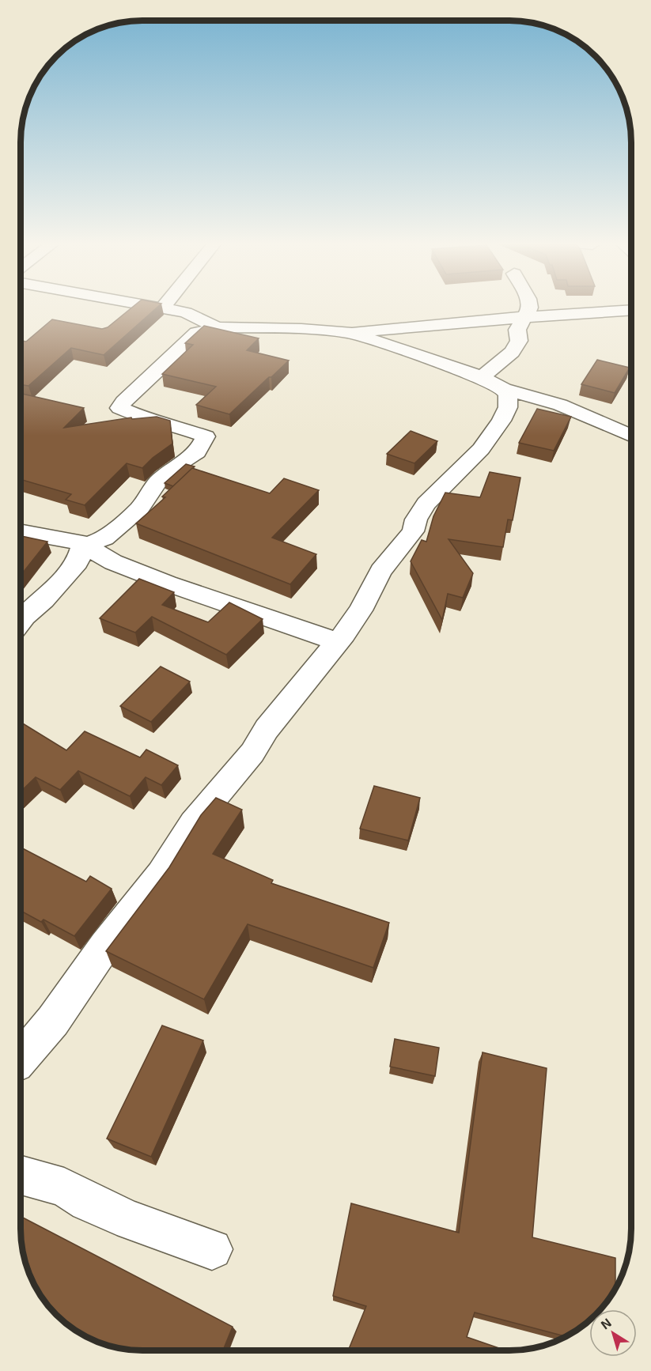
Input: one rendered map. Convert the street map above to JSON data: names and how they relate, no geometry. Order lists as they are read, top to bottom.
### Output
{
  "north": "top left"
}
